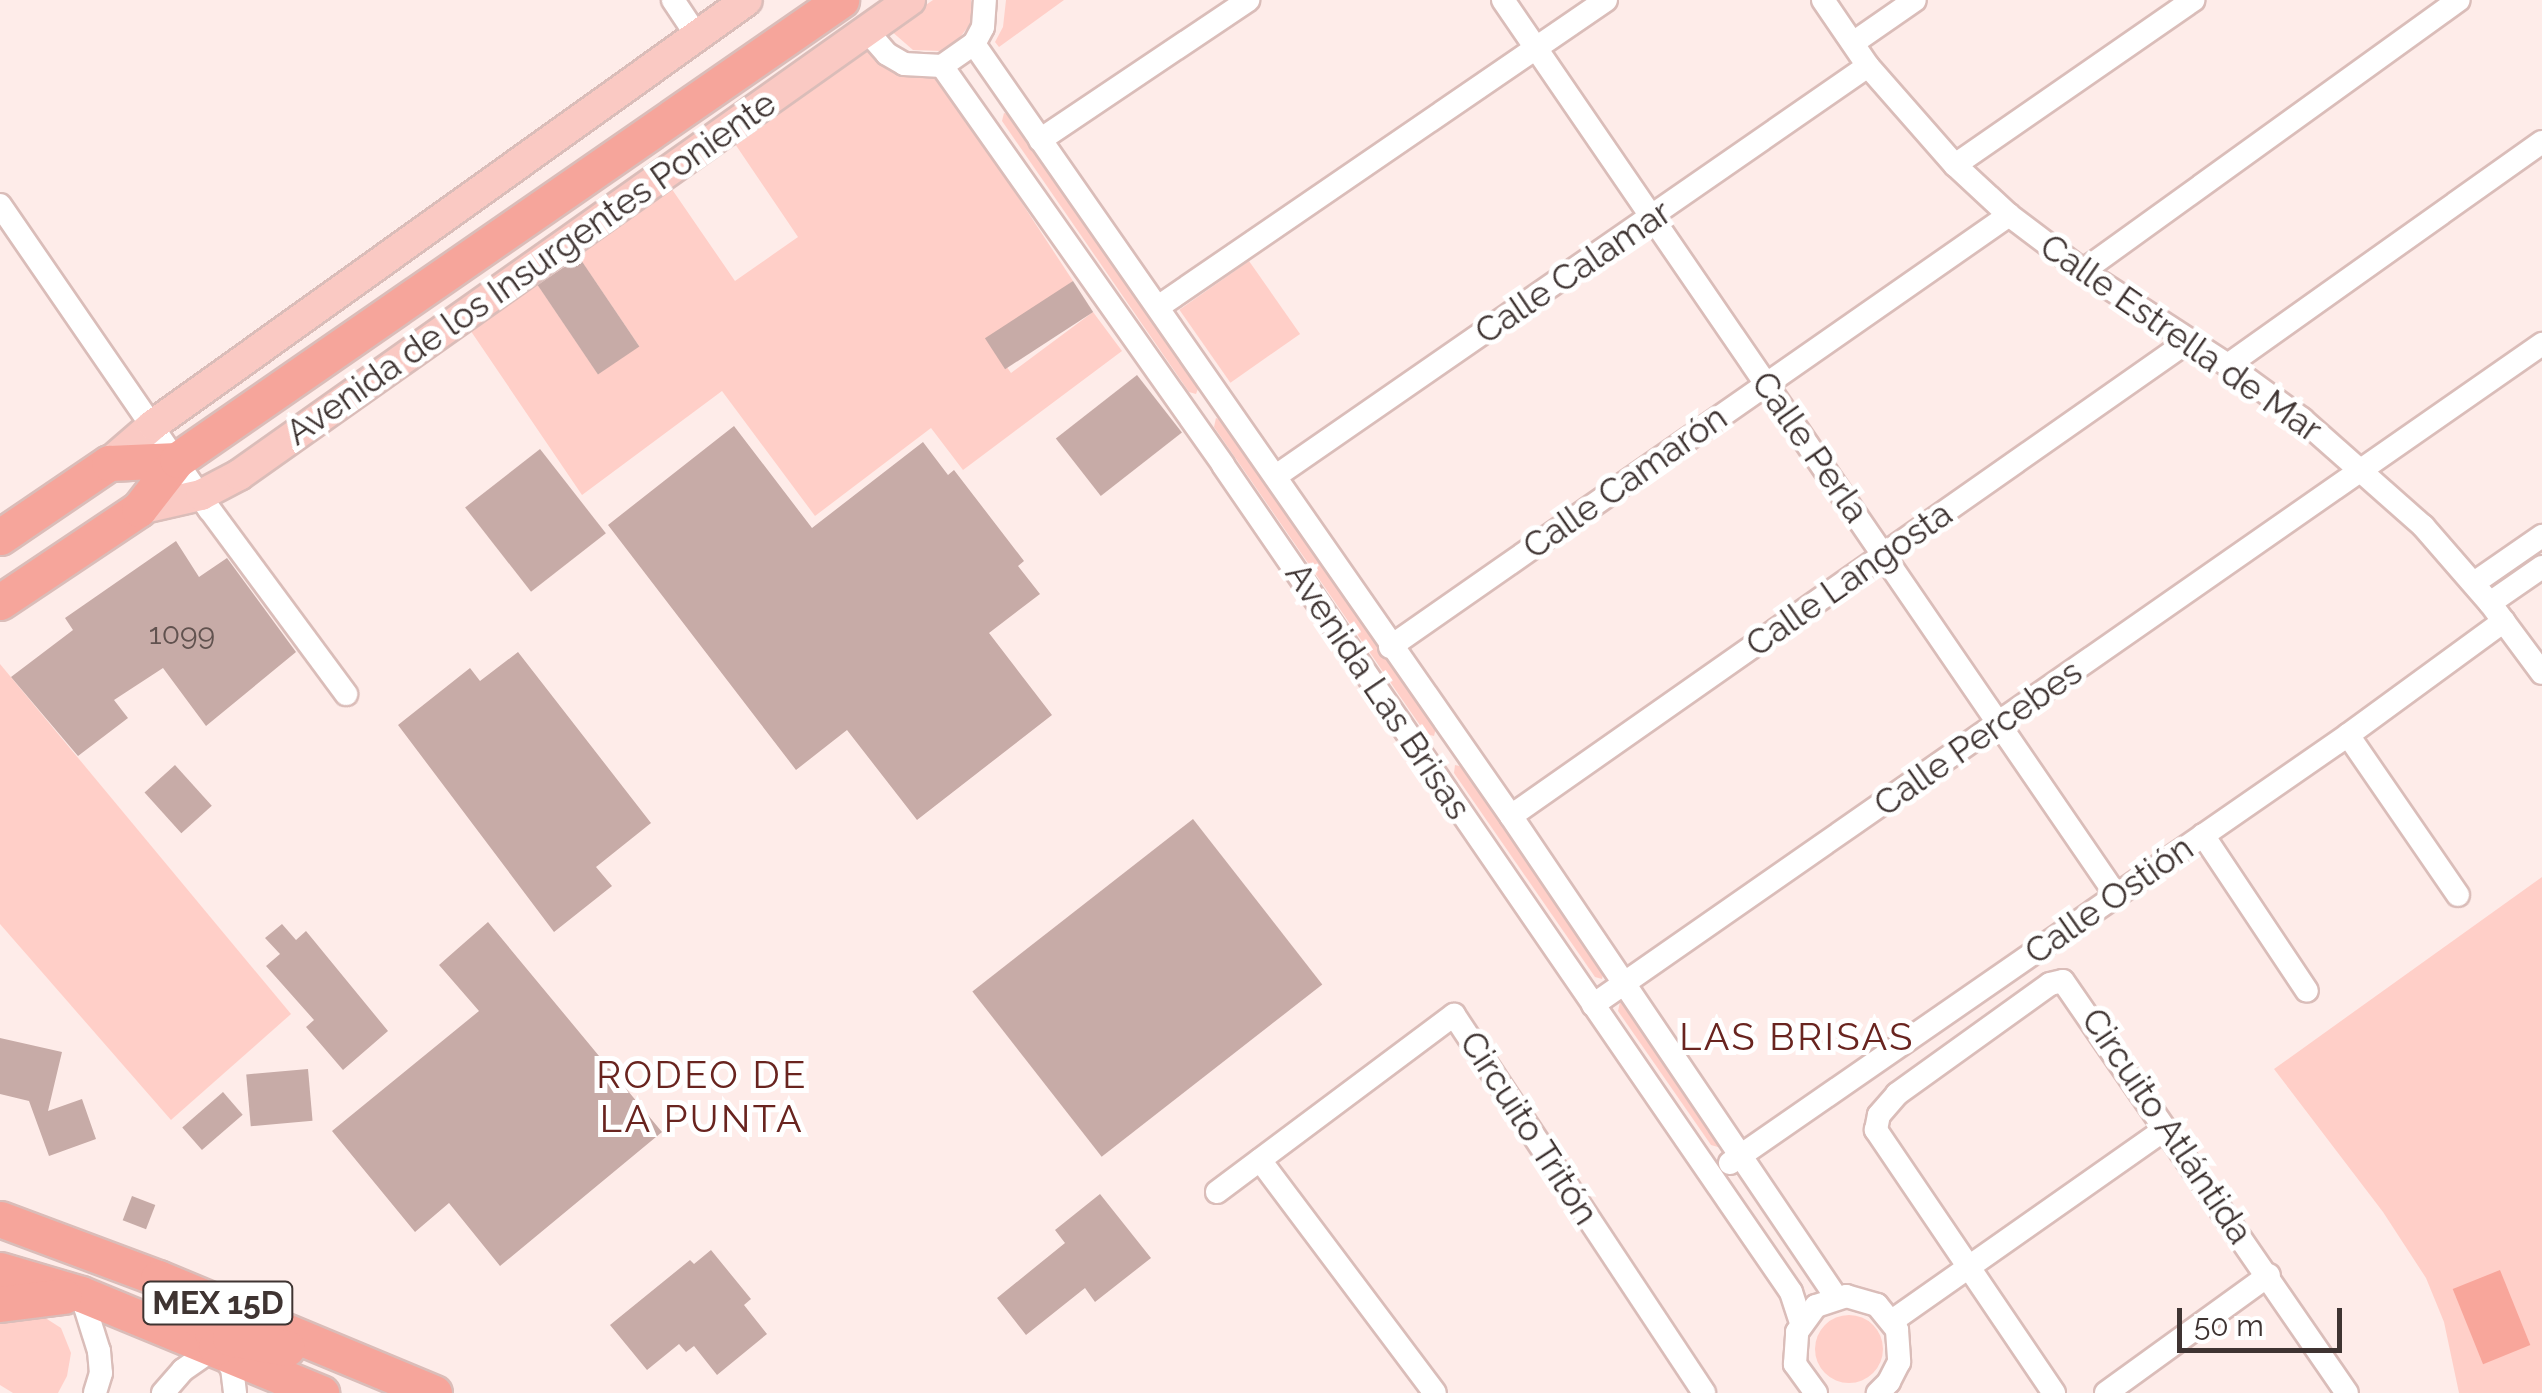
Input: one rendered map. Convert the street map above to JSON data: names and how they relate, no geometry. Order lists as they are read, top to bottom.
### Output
{
  "streets": {
    "highway": ["Avenida de los Insurgentes Poniente", "MEX 15D"],
    "street": [
      "Calle Calamar",
      "Calle Estrella de Mar",
      "Calle Perla",
      "Calle Camarón",
      "Calle Langosta",
      "Avenida Las Brisas",
      "Calle Percebes",
      "Calle Ostión",
      "Circuito Atlántida",
      "Circuito Tritón"
    ]
  },
  "crossings": [
    ["Calle Calamar", "Calle Estrella de Mar"],
    ["Calle Calamar", "Calle Perla"],
    ["Calle Calamar", "Avenida Las Brisas"],
    ["Calle Estrella de Mar", "Calle Camarón"],
    ["Calle Estrella de Mar", "Calle Langosta"],
    ["Calle Estrella de Mar", "Calle Percebes"],
    ["Calle Estrella de Mar", "Calle Ostión"],
    ["Calle Perla", "Calle Camarón"],
    ["Calle Perla", "Calle Langosta"],
    ["Calle Perla", "Calle Percebes"],
    ["Calle Perla", "Calle Ostión"],
    ["Calle Camarón", "Avenida Las Brisas"],
    ["Calle Langosta", "Avenida Las Brisas"],
    ["Avenida Las Brisas", "Calle Percebes"],
    ["Avenida Las Brisas", "Calle Ostión"]
  ],
  "districts": ["LAS BRISAS", "RODEO DE LA PUNTA"],
  "house_numbers": ["1099"],
  "scale_bar": "50 m"
}
